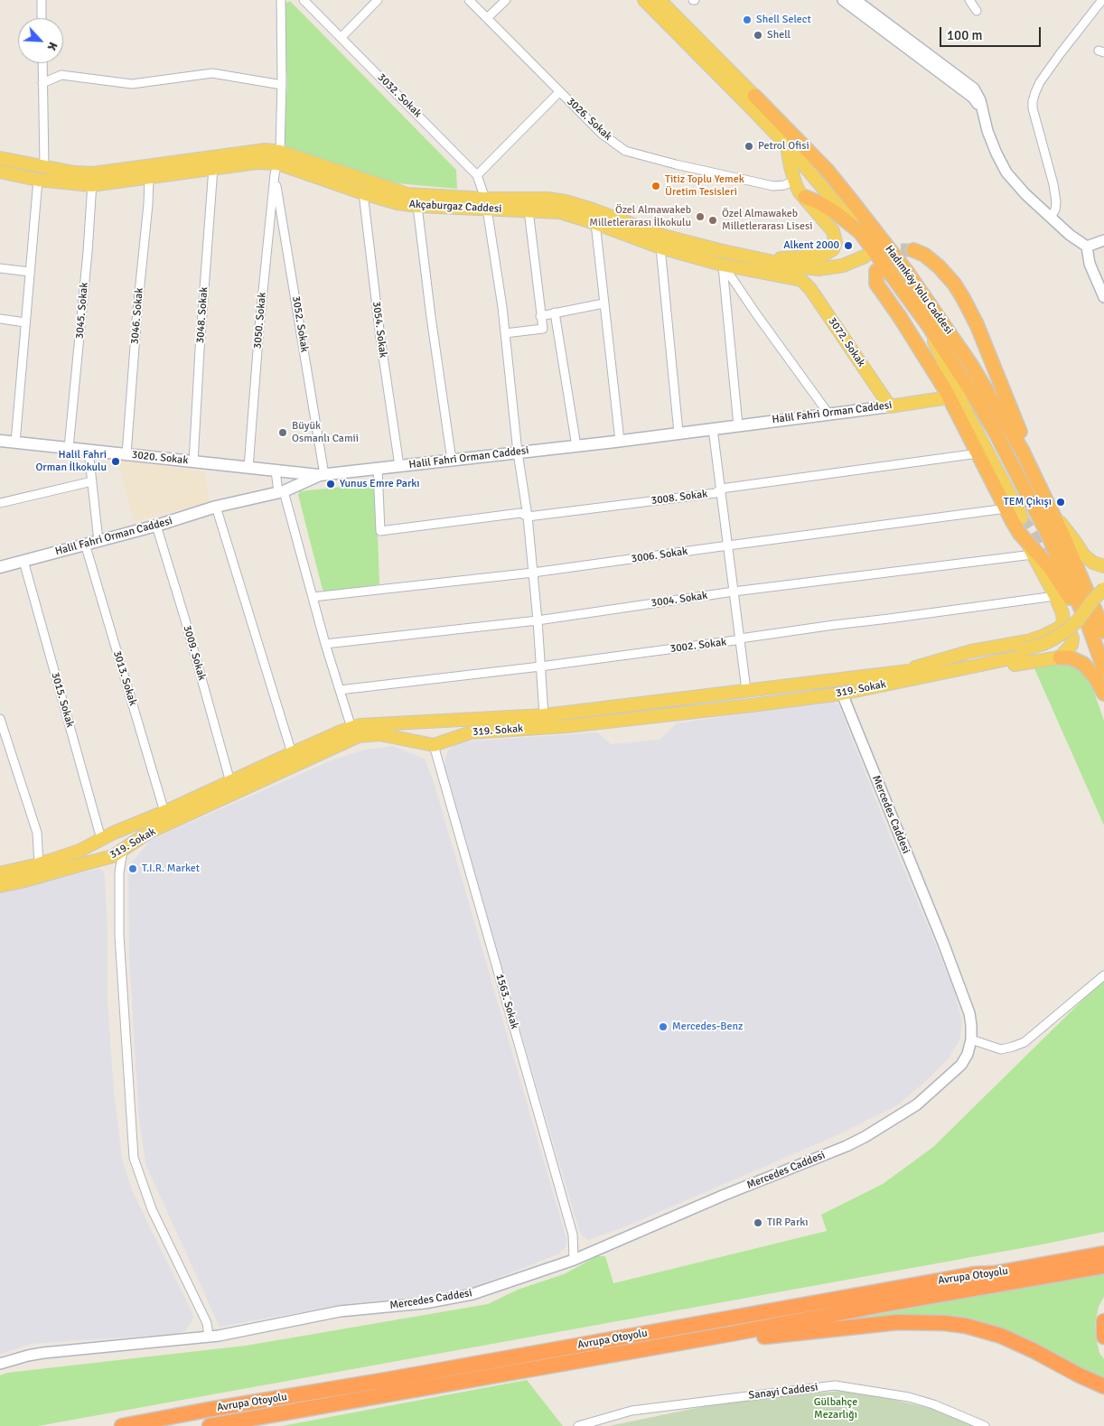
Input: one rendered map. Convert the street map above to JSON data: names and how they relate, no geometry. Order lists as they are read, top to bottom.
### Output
{
  "streets": {
    "highway": ["Hadımköy Yolu Caddesi", "Avrupa Otoyolu"],
    "main road": [
      "Akçaburgaz Caddesi",
      "3072. Sokak",
      "Halil Fahri Orman Caddesi",
      "3020. Sokak",
      "319. Sokak"
    ],
    "street": [
      "3032. Sokak",
      "3026. Sokak",
      "3045. Sokak",
      "3048. Sokak",
      "3046. Sokak",
      "3050. Sokak",
      "3052. Sokak",
      "3054. Sokak",
      "3008. Sokak",
      "3006. Sokak",
      "3004. Sokak",
      "3002. Sokak",
      "3009. Sokak",
      "3013. Sokak",
      "3015. Sokak",
      "Mercedes Caddesi",
      "1563. Sokak",
      "Sanayi Caddesi"
    ]
  },
  "crossings": [
    ["3032. Sokak", "Akçaburgaz Caddesi"],
    ["3032. Sokak", "Halil Fahri Orman Caddesi"],
    ["3032. Sokak", "3008. Sokak"],
    ["3032. Sokak", "3006. Sokak"],
    ["3032. Sokak", "3004. Sokak"],
    ["3032. Sokak", "3002. Sokak"],
    ["3032. Sokak", "319. Sokak"],
    ["Akçaburgaz Caddesi", "3045. Sokak"],
    ["Akçaburgaz Caddesi", "3048. Sokak"],
    ["Akçaburgaz Caddesi", "3046. Sokak"],
    ["Akçaburgaz Caddesi", "3050. Sokak"],
    ["Akçaburgaz Caddesi", "3052. Sokak"],
    ["Akçaburgaz Caddesi", "3054. Sokak"],
    ["Akçaburgaz Caddesi", "3072. Sokak"],
    ["3045. Sokak", "3020. Sokak"],
    ["3048. Sokak", "3020. Sokak"],
    ["3046. Sokak", "3020. Sokak"],
    ["3050. Sokak", "3052. Sokak"],
    ["3050. Sokak", "3020. Sokak"],
    ["3052. Sokak", "Halil Fahri Orman Caddesi"],
    ["3052. Sokak", "3020. Sokak"],
    ["3054. Sokak", "Halil Fahri Orman Caddesi"],
    ["3072. Sokak", "Halil Fahri Orman Caddesi"],
    ["Halil Fahri Orman Caddesi", "3020. Sokak"],
    ["Halil Fahri Orman Caddesi", "3008. Sokak"],
    ["Halil Fahri Orman Caddesi", "3009. Sokak"],
    ["Halil Fahri Orman Caddesi", "3013. Sokak"],
    ["Halil Fahri Orman Caddesi", "3015. Sokak"],
    ["3009. Sokak", "319. Sokak"],
    ["3013. Sokak", "319. Sokak"],
    ["319. Sokak", "3015. Sokak"],
    ["319. Sokak", "Mercedes Caddesi"],
    ["319. Sokak", "1563. Sokak"],
    ["Mercedes Caddesi", "1563. Sokak"]
  ],
  "parks": ["Gülbahçe Mezarlığı"],
  "places": [
    "Shell Select",
    "Shell",
    "Petrol Ofisi",
    "Titiz Toplu Yemek Üretim Tesisleri",
    "Özel Almawakeb Milletlerarası İlkokulu",
    "Özel Almawakeb Milletlerarası Lisesi",
    "Alkent 2000",
    "Büyük Osmanlı Camii",
    "Halil Fahri Orman İlkokulu",
    "Yunus Emre Parkı",
    "TEM Çıkışı",
    "T.I.R. Market",
    "Mercedes-Benz",
    "TIR Parkı"
  ],
  "scale_bar": "100 m",
  "north": "bottom right"
}
